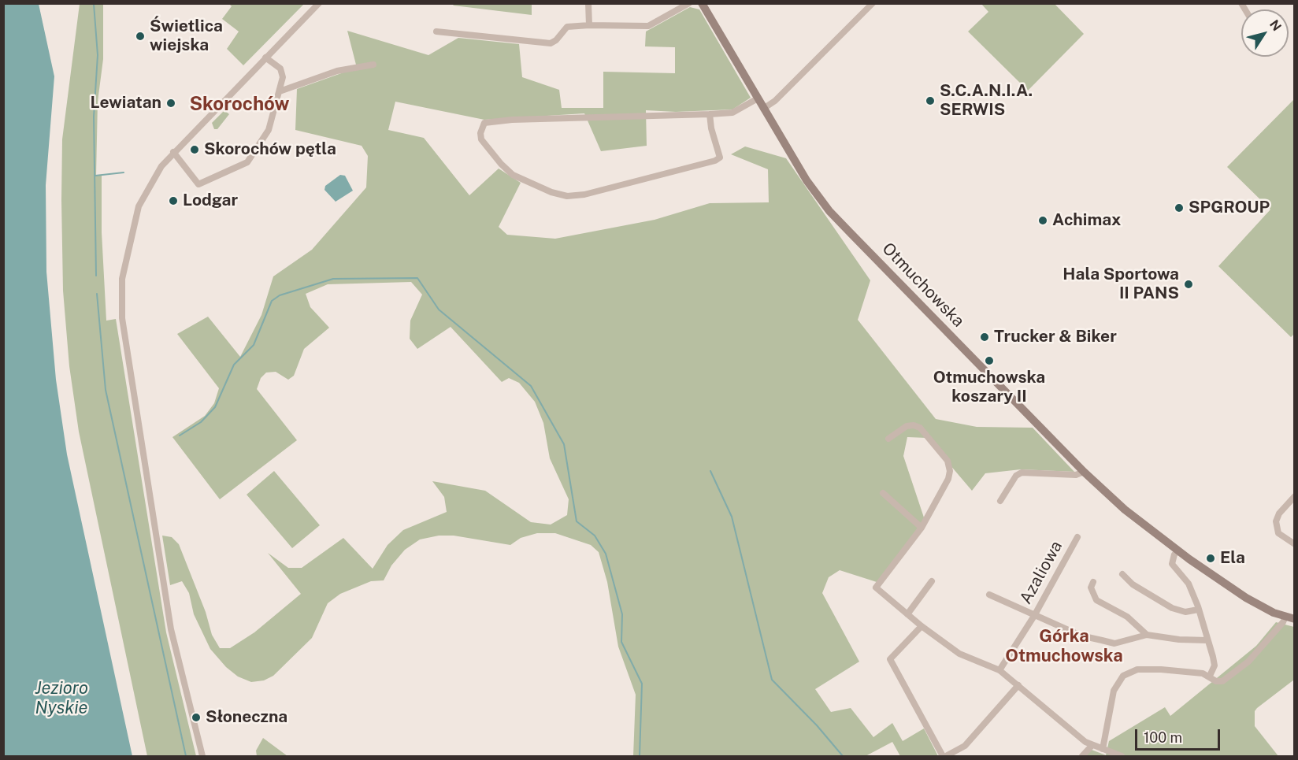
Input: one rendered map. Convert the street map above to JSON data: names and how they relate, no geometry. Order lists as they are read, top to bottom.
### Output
{
  "streets": {
    "main road": ["Otmuchowska"],
    "street": ["Azaliowa"]
  },
  "districts": ["Skorochów", "Górka Otmuchowska"],
  "water": ["Jezioro Nyskie"],
  "places": [
    "Świetlica wiejska",
    "S.C.A.N.I.A. SERWIS",
    "Lewiatan",
    "Skorochów pętla",
    "Lodgar",
    "SPGROUP",
    "Achimax",
    "Hala Sportowa II PANS",
    "Trucker & Biker",
    "Otmuchowska koszary II",
    "Ela",
    "Słoneczna"
  ],
  "scale_bar": "100 m",
  "north": "top right"
}
